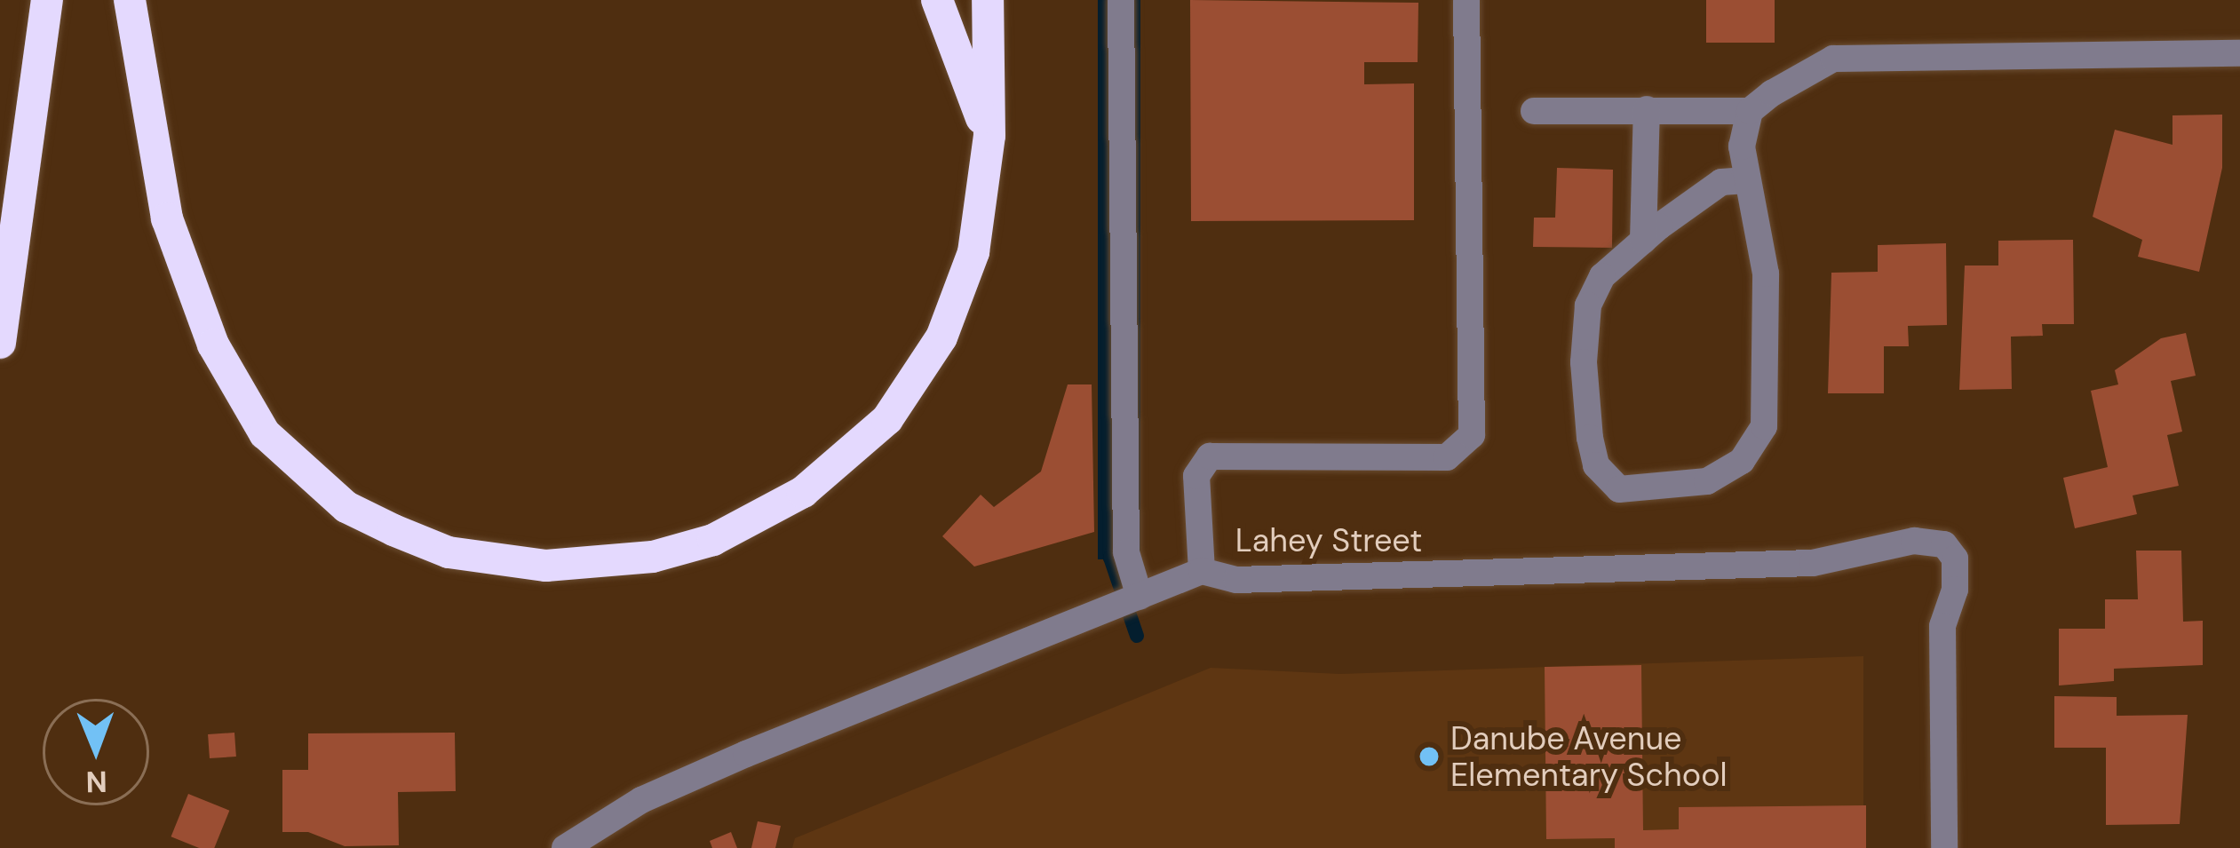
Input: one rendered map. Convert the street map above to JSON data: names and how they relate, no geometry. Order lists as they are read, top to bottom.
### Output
{
  "streets": {
    "street": ["Lahey Street"]
  },
  "places": ["Danube Avenue Elementary School"],
  "north": "bottom"
}
